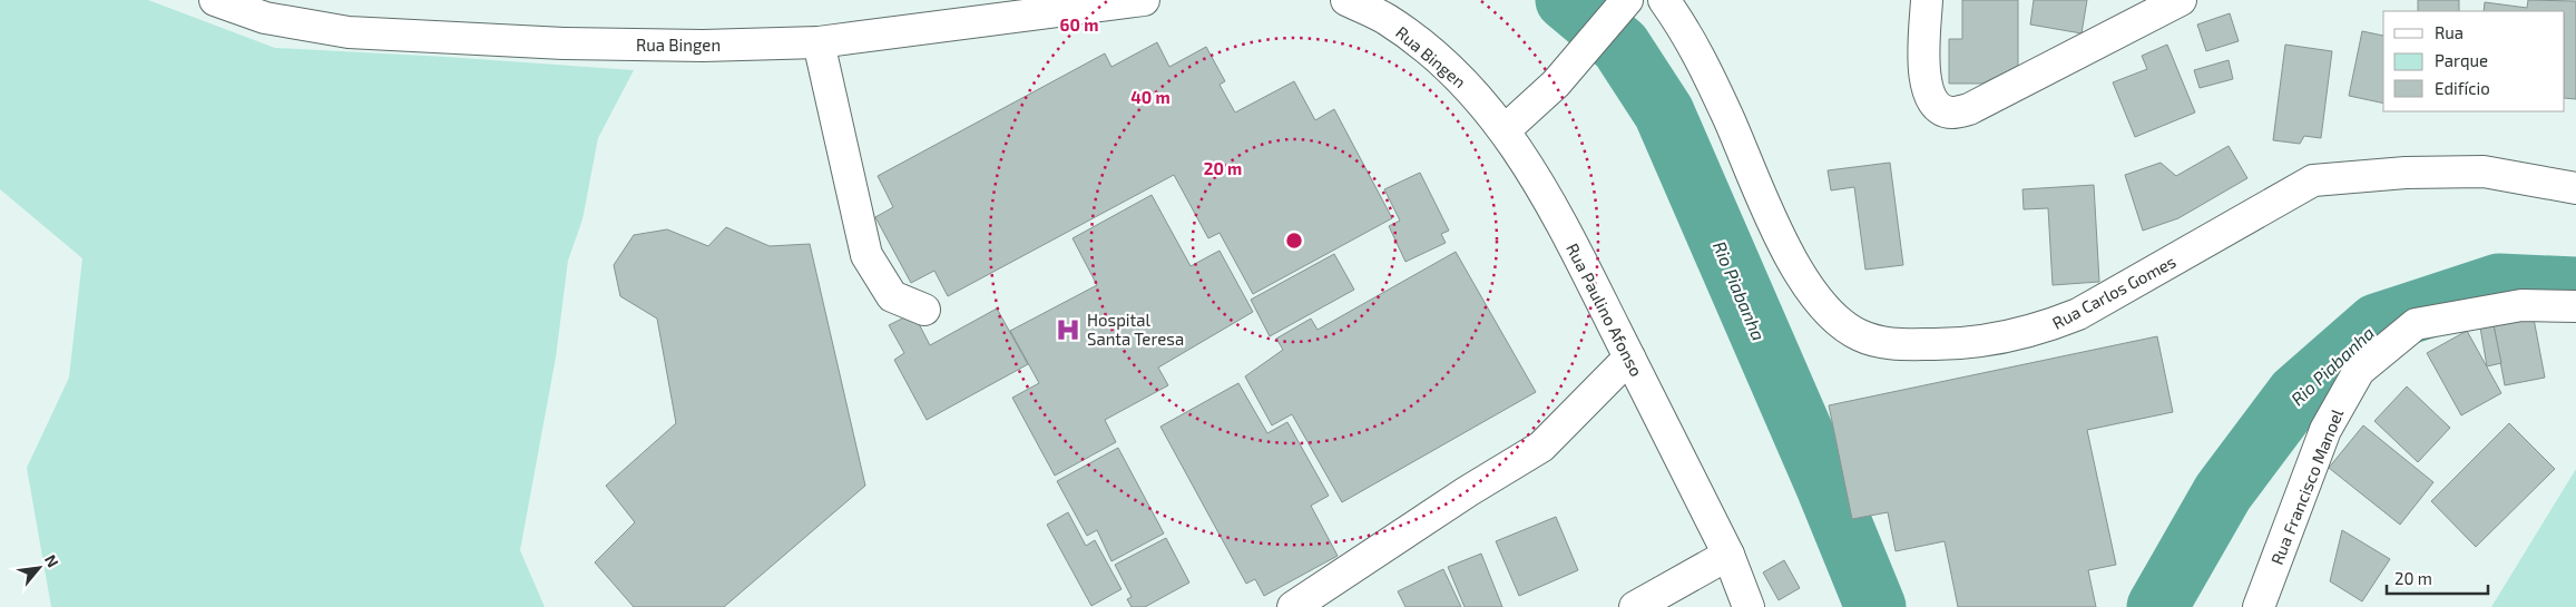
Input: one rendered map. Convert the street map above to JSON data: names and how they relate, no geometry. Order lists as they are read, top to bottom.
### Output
{
  "streets": {
    "main road": [
      "Rua Bingen",
      "Rua Carlos Gomes",
      "Rua Paulino Afonso",
      "Rua Francisco Manoel"
    ]
  },
  "crossings": [
    ["Rua Bingen", "Rua Paulino Afonso"]
  ],
  "water": ["Rio Piabanha"],
  "places": {
    "hospital": ["Hospital Santa Teresa"]
  },
  "legend": ["Rua", "Parque", "Edifício"],
  "scale_bar": "20 m",
  "north": "top right",
  "rings": ["60 m", "40 m", "20 m"]
}
